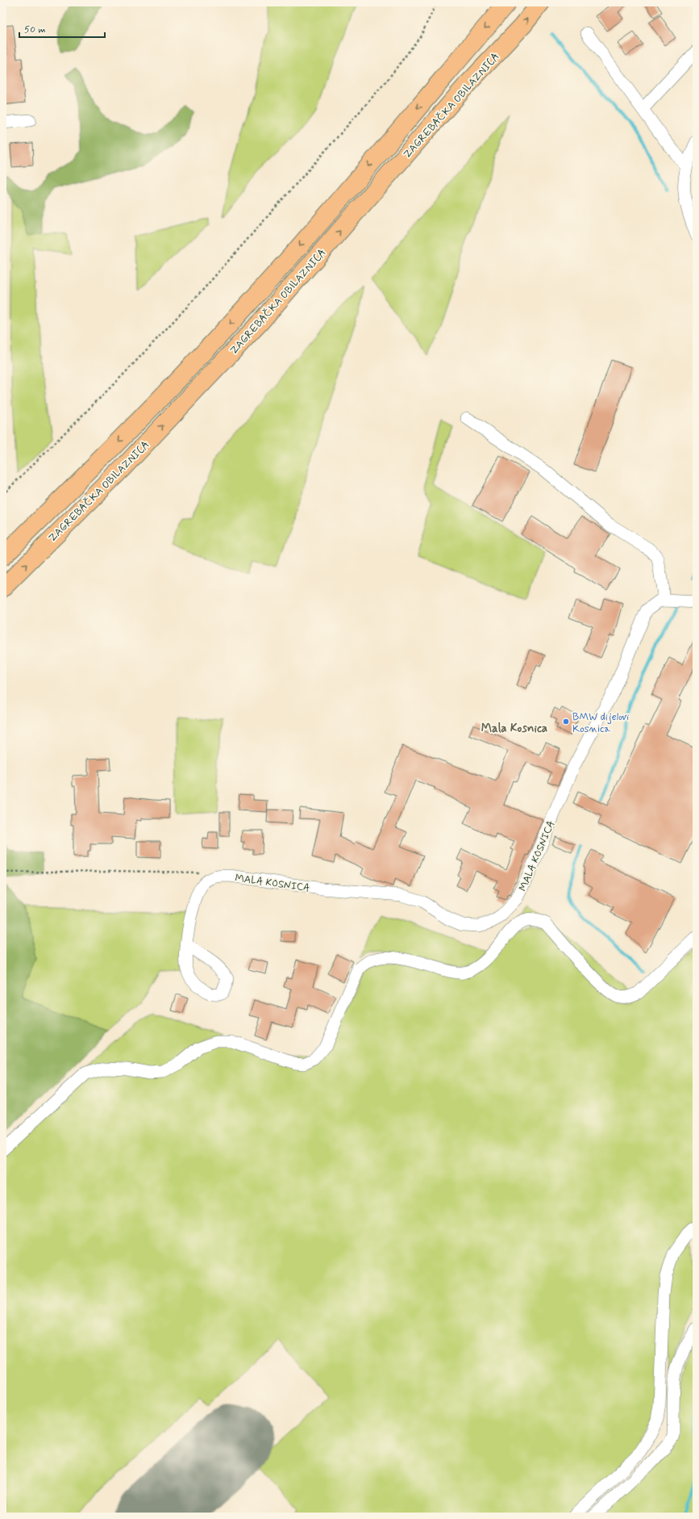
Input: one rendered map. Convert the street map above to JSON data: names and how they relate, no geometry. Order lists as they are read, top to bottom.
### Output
{
  "streets": {
    "highway": ["ZAGREBAČKA OBILAZNICA"],
    "street": ["MALA KOSNICA"]
  },
  "districts": ["Mala Kosnica"],
  "places": ["BMW dijelovi Kosnica"],
  "scale_bar": "50 m"
}
